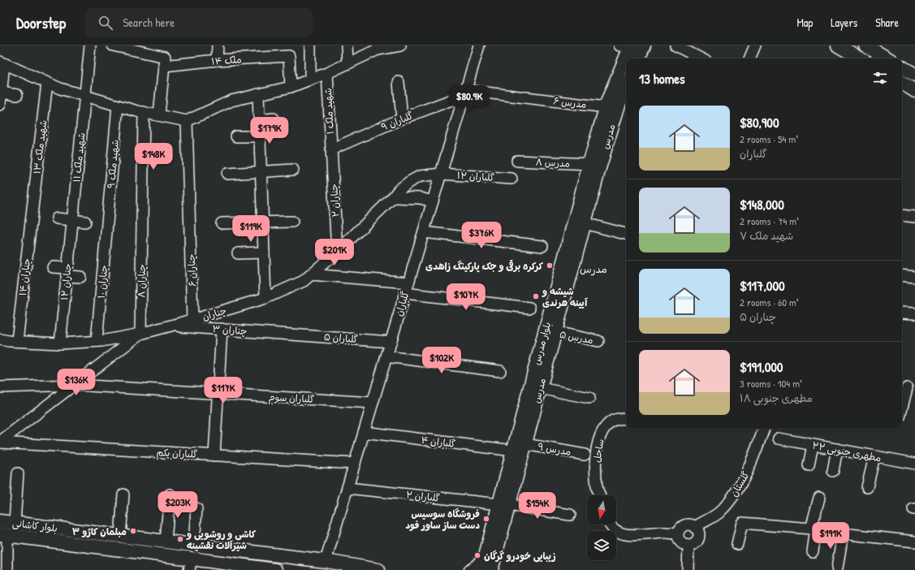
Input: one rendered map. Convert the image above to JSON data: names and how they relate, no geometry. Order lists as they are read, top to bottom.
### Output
{
  "streets": {
    "main road": ["مدرس", "بلوار مدرس", "بلوار کاشانی"],
    "street": [
      "ملک ۱۴",
      "مدرس ۶",
      "۱ شهید ملک",
      "۹ گلباران",
      "شهید ملک ۱۳",
      "شهید ملک ۱۱",
      "مدرس ۸",
      "شهید ملک ۹",
      "گلباران ۱۲",
      "۲ چناران",
      "چناران ۶",
      "چناران ۱۴",
      "چناران ۸",
      "چناران ۱۲",
      "چناران ۱۰",
      "گلباران",
      "چناران",
      "چناران ۳",
      "مدرس ۵",
      "گلباران ۵",
      "گلباران سوم",
      "گلباران ۴",
      "مدرس ۹",
      "ساحل",
      "مطهری جنوبی ۲۲",
      "گلباران یکم",
      "گلستان",
      "گلباران ۲"
    ]
  },
  "crossings": [
    ["مدرس ۶", "۹ گلباران"],
    ["مدرس ۶", "گلباران"],
    ["مدرس ۶", "بلوار مدرس"],
    ["۱ شهید ملک", "۹ گلباران"],
    ["۱ شهید ملک", "۲ چناران"],
    ["۹ گلباران", "۲ چناران"],
    ["۹ گلباران", "گلباران"],
    ["مدرس", "مدرس ۵"],
    ["مدرس", "بلوار مدرس"],
    ["مدرس", "مدرس ۹"],
    ["مدرس", "گلباران ۲"],
    ["شهید ملک ۱۳", "چناران ۱۴"],
    ["شهید ملک ۱۱", "چناران ۱۲"],
    ["مدرس ۸", "بلوار مدرس"],
    ["شهید ملک ۹", "چناران ۱۰"],
    ["گلباران ۱۲", "گلباران"],
    ["گلباران ۱۲", "چناران"],
    ["۲ چناران", "چناران"],
    ["چناران ۶", "چناران"],
    ["چناران ۱۴", "چناران"],
    ["چناران ۸", "چناران"],
    ["چناران ۱۲", "چناران"],
    ["چناران ۱۰", "چناران"],
    ["گلباران", "گلباران ۵"],
    ["گلباران", "گلباران سوم"],
    ["گلباران", "گلباران ۴"],
    ["گلباران", "گلباران یکم"],
    ["گلباران", "گلباران ۲"],
    ["گلباران", "بلوار کاشانی"],
    ["چناران", "چناران ۳"],
    ["چناران ۳", "گلباران ۵"],
    ["بلوار مدرس", "گلباران ۴"],
    ["بلوار مدرس", "گلباران ۲"]
  ],
  "districts": ["مدرس"],
  "places": [
    "کرکره برقی و جک پارکینگ زاهدی",
    "شیشه و آیینه هرندی",
    "فروشگاه سوسیس دست ساز ساور فود",
    "مبلمان کاژو ۳",
    "کاشی و روشویی و شیرآلات نقشینه",
    "زیبایی خودرو گرگان"
  ],
  "north": "bottom",
  "page": {
    "header": "Doorstep",
    "search": "Search here",
    "nav": ["Map", "Layers", "Share"],
    "heading": "13 homes",
    "price": [
      "$80.9K",
      "$179K",
      "$148K",
      "$119K",
      "$376K",
      "$201K",
      "$107K",
      "$102K",
      "$136K",
      "$117K",
      "$203K",
      "$154K",
      "$191K"
    ],
    "list": [
      {
        "name": "$80,900",
        "note": "2 rooms · 54 m² · گلباران"
      },
      {
        "name": "$148,000",
        "note": "2 rooms · 74 m² · شهید ملک ۷"
      },
      {
        "name": "$117,000",
        "note": "2 rooms · 60 m² · ۵ چناران"
      },
      {
        "name": "$191,000",
        "note": "3 rooms · 104 m² · ۱۸ مطهری جنوبی"
      }
    ]
  }
}
